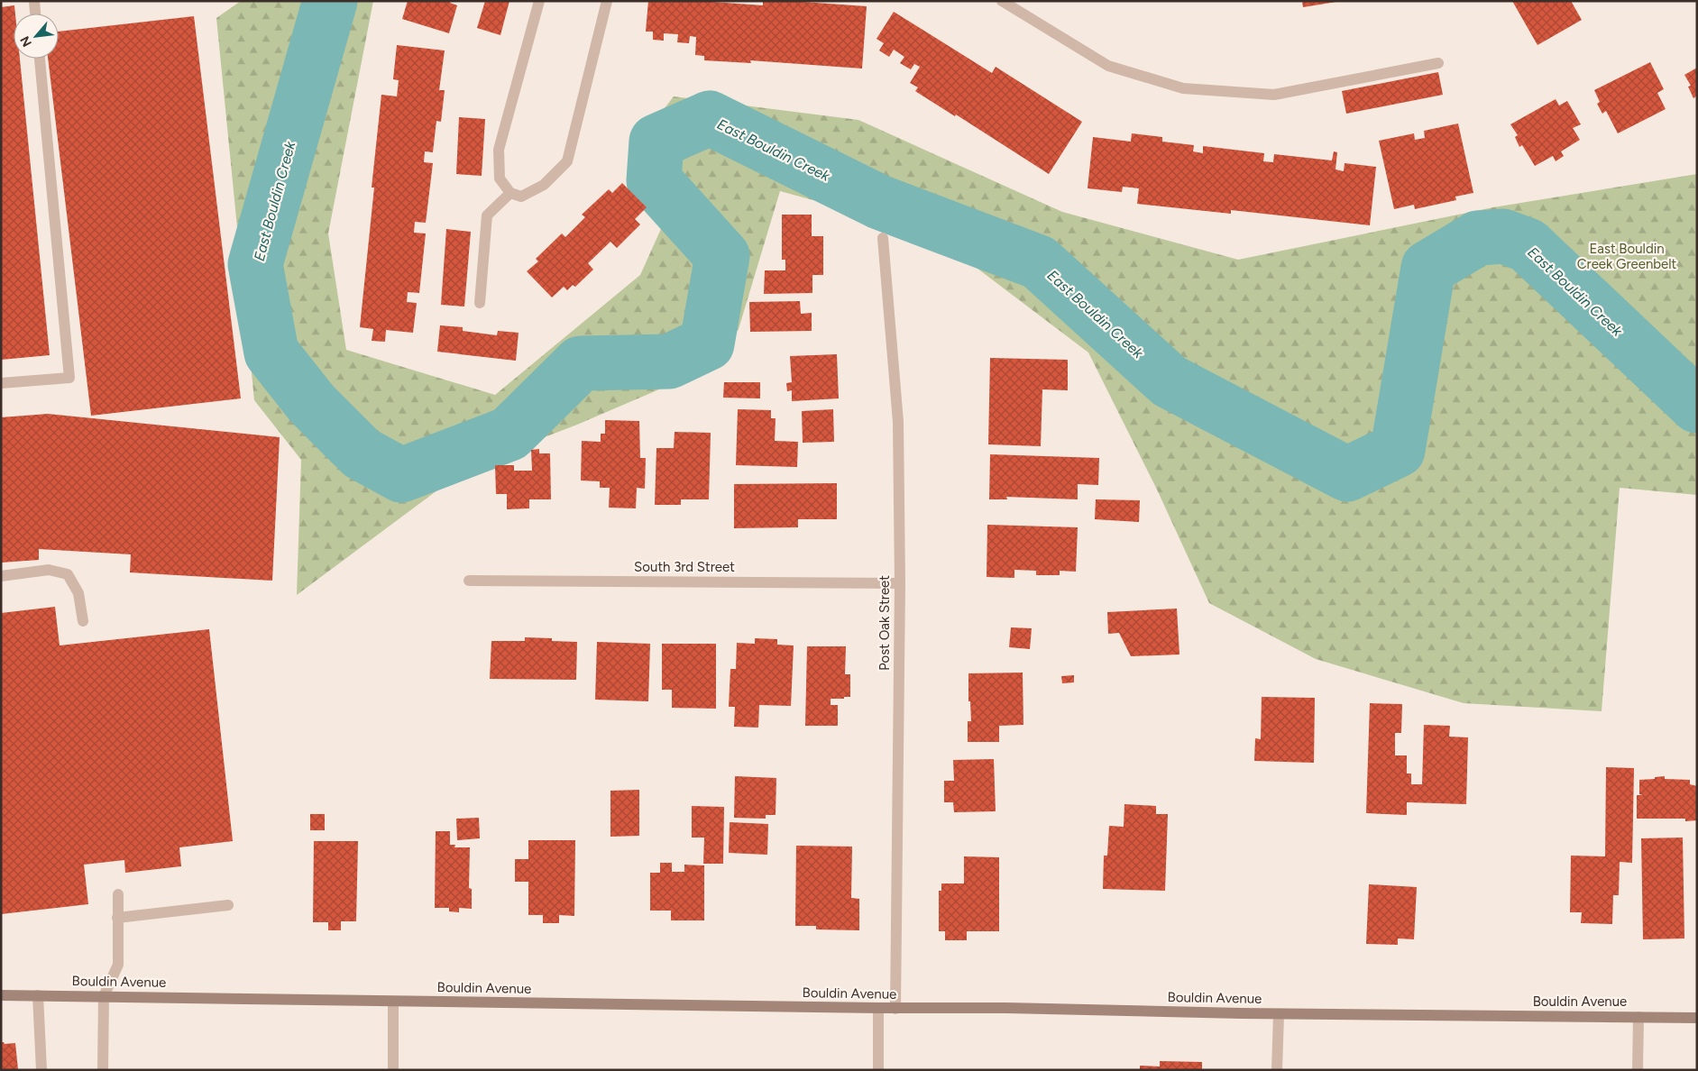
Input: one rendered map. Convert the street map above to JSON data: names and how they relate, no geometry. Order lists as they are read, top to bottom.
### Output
{
  "streets": {
    "street": ["South 3rd Street", "Post Oak Street", "Bouldin Avenue"]
  },
  "crossings": [
    ["South 3rd Street", "Post Oak Street"],
    ["Post Oak Street", "Bouldin Avenue"]
  ],
  "water": ["East Bouldin Creek"],
  "parks": ["East Bouldin Creek Greenbelt"],
  "north": "bottom left"
}
